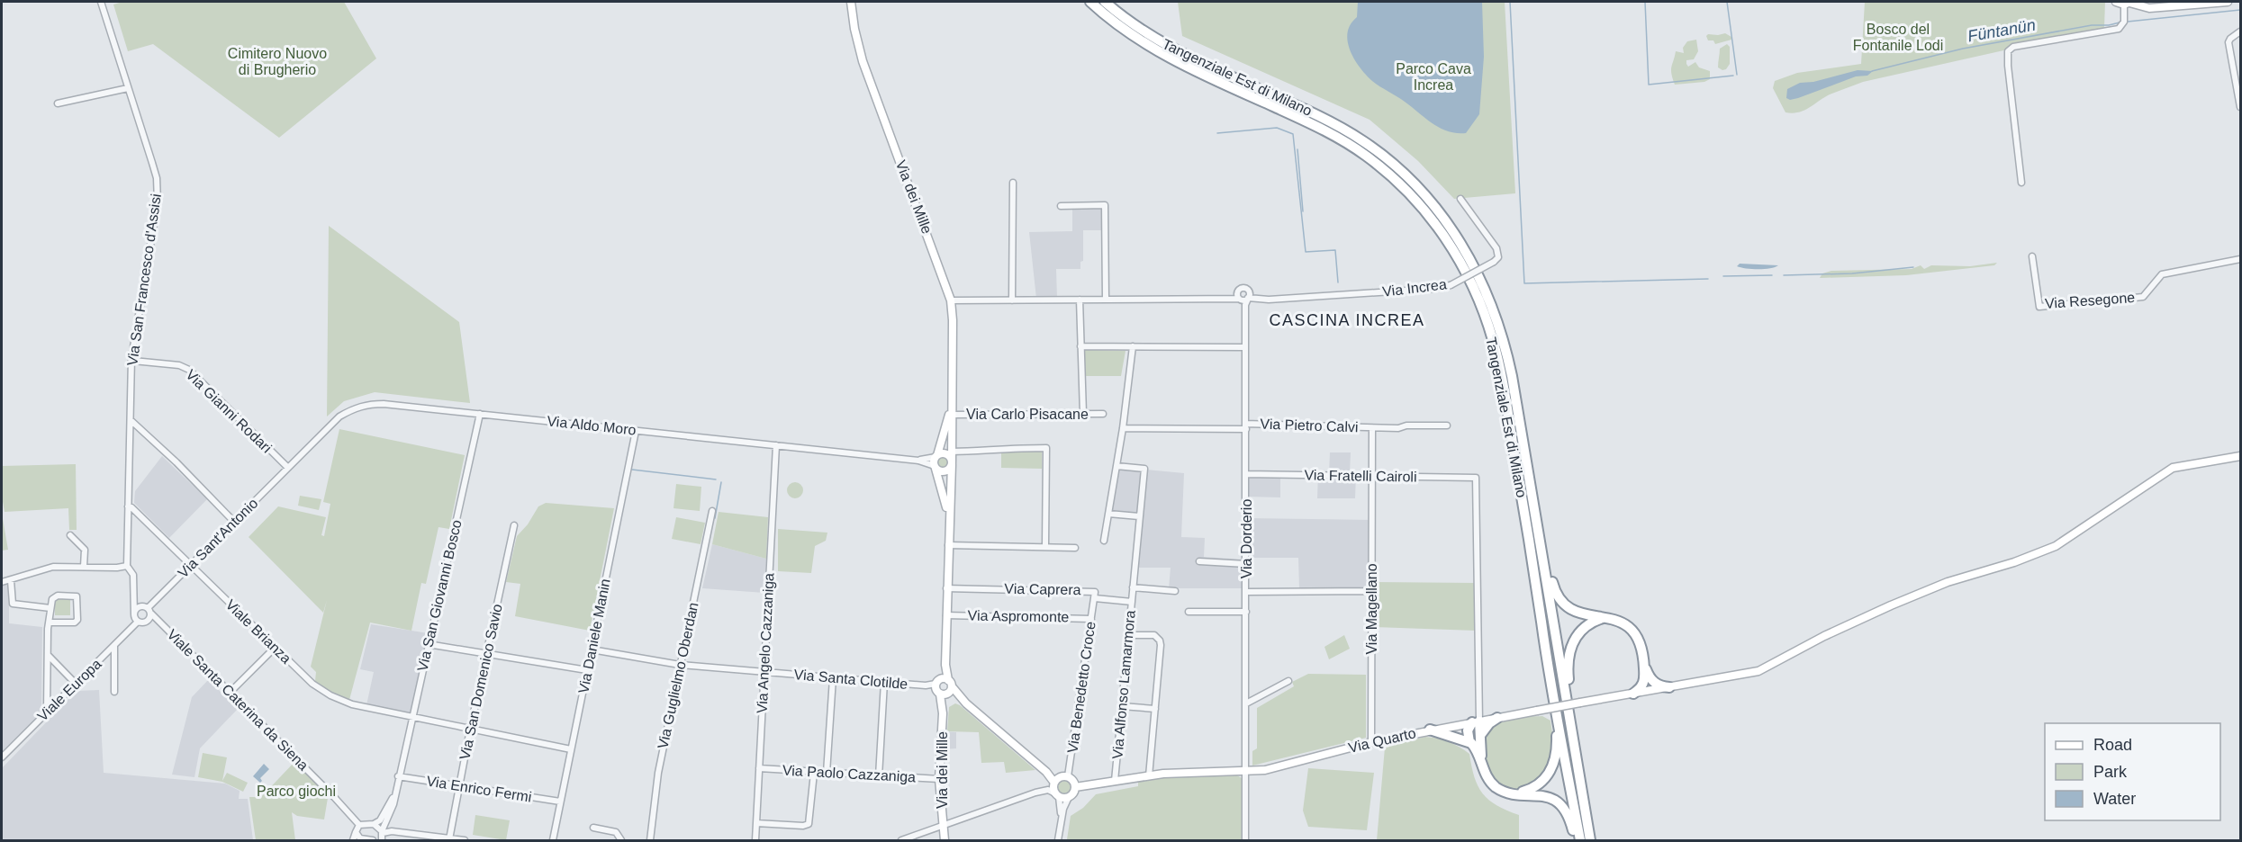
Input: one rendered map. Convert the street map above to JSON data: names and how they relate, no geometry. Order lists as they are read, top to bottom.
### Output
{
  "streets": {
    "highway": ["Tangenziale Est di Milano"],
    "street": [
      "Via dei Mille",
      "Via San Francesco d'Assisi",
      "Via Increa",
      "Via Resegone",
      "Via Gianni Rodari",
      "Via Carlo Pisacane",
      "Via Aldo Moro",
      "Via Pietro Calvi",
      "Via Fratelli Cairoli",
      "Via Sant'Antonio",
      "Via Dorderio",
      "Via Caprera",
      "Via San Giovanni Bosco",
      "Via Magellano",
      "Via Aspromonte",
      "Viale Brianza",
      "Via Daniele Manin",
      "Via Angelo Cazzaniga",
      "Via Guglielmo Oberdan",
      "Via Santa Clotilde",
      "Via San Domenico Savio",
      "Via Alfonso Lamarmora",
      "Via Benedetto Croce",
      "Viale Europa",
      "Viale Santa Caterina da Siena",
      "Via Quarto",
      "Via Paolo Cazzaniga",
      "Via Enrico Fermi"
    ]
  },
  "crossings": [
    ["Via dei Mille", "Via Increa"],
    ["Via dei Mille", "Via Carlo Pisacane"],
    ["Via dei Mille", "Via Aldo Moro"],
    ["Via dei Mille", "Via Caprera"],
    ["Via dei Mille", "Via Aspromonte"],
    ["Via dei Mille", "Via Santa Clotilde"],
    ["Via dei Mille", "Via Paolo Cazzaniga"],
    ["Via San Francesco d'Assisi", "Via Gianni Rodari"],
    ["Via San Francesco d'Assisi", "Via Sant'Antonio"],
    ["Via San Francesco d'Assisi", "Viale Brianza"],
    ["Via San Francesco d'Assisi", "Viale Europa"],
    ["Via San Francesco d'Assisi", "Viale Santa Caterina da Siena"],
    ["Via Increa", "Via Dorderio"],
    ["Via Gianni Rodari", "Via Aldo Moro"],
    ["Via Gianni Rodari", "Via Sant'Antonio"],
    ["Via Aldo Moro", "Via Sant'Antonio"],
    ["Via Aldo Moro", "Via San Giovanni Bosco"],
    ["Via Aldo Moro", "Via Daniele Manin"],
    ["Via Aldo Moro", "Via Angelo Cazzaniga"],
    ["Via Pietro Calvi", "Via Fratelli Cairoli"],
    ["Via Pietro Calvi", "Via Dorderio"],
    ["Via Pietro Calvi", "Via Magellano"],
    ["Via Fratelli Cairoli", "Via Dorderio"],
    ["Via Fratelli Cairoli", "Via Magellano"],
    ["Via Fratelli Cairoli", "Via Quarto"],
    ["Via Sant'Antonio", "Viale Brianza"],
    ["Via Sant'Antonio", "Viale Europa"],
    ["Via Sant'Antonio", "Viale Santa Caterina da Siena"],
    ["Via Dorderio", "Via Quarto"],
    ["Via Caprera", "Via Alfonso Lamarmora"],
    ["Via Caprera", "Via Benedetto Croce"],
    ["Via San Giovanni Bosco", "Viale Brianza"],
    ["Via San Giovanni Bosco", "Via Enrico Fermi"],
    ["Via Magellano", "Via Quarto"],
    ["Via Aspromonte", "Via Benedetto Croce"],
    ["Viale Brianza", "Via Daniele Manin"],
    ["Viale Brianza", "Via San Domenico Savio"],
    ["Via Daniele Manin", "Via Santa Clotilde"],
    ["Via Daniele Manin", "Via Enrico Fermi"],
    ["Via Angelo Cazzaniga", "Via Santa Clotilde"],
    ["Via Angelo Cazzaniga", "Via Paolo Cazzaniga"],
    ["Via Guglielmo Oberdan", "Via Santa Clotilde"],
    ["Via San Domenico Savio", "Via Enrico Fermi"],
    ["Via Alfonso Lamarmora", "Via Quarto"],
    ["Via Benedetto Croce", "Via Quarto"],
    ["Viale Europa", "Viale Santa Caterina da Siena"]
  ],
  "districts": ["CASCINA INCREA"],
  "water": ["Füntanün"],
  "parks": [
    "Bosco del Fontanile Lodi",
    "Cimitero Nuovo di Brugherio",
    "Parco Cava Increa",
    "Parco giochi"
  ],
  "legend": ["Road", "Park", "Water"]
}
